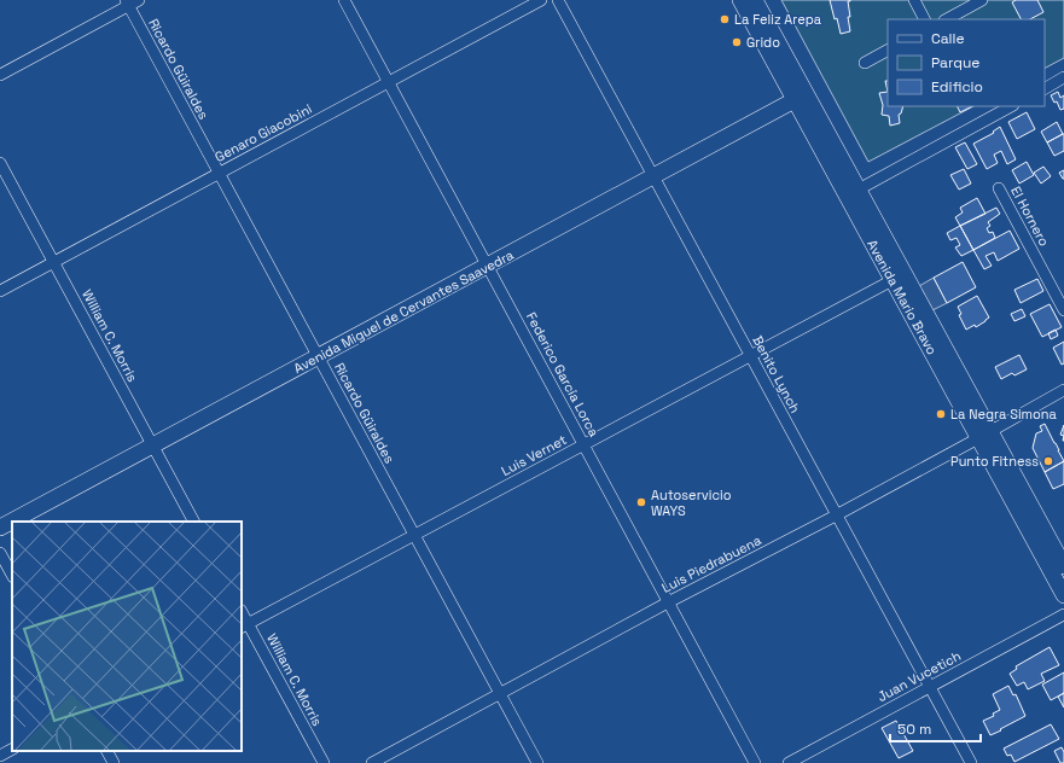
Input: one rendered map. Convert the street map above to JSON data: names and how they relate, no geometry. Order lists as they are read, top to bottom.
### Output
{
  "streets": {
    "main road": ["Avenida Mario Bravo", "Avenida Miguel de Cervantes Saavedra"],
    "street": [
      "Ricardo Güiraldes",
      "Genaro Giacobini",
      "El Hornero",
      "William C. Morris",
      "Federico García Lorca",
      "Benito Lynch",
      "Luis Vernet",
      "Luis Piedrabuena",
      "Juan Vucetich"
    ]
  },
  "crossings": [
    ["Ricardo Güiraldes", "Genaro Giacobini"],
    ["Ricardo Güiraldes", "Avenida Miguel de Cervantes Saavedra"],
    ["Ricardo Güiraldes", "Luis Vernet"],
    ["Ricardo Güiraldes", "Luis Piedrabuena"],
    ["Genaro Giacobini", "William C. Morris"],
    ["Genaro Giacobini", "Federico García Lorca"],
    ["Avenida Mario Bravo", "Avenida Miguel de Cervantes Saavedra"],
    ["Avenida Mario Bravo", "Luis Vernet"],
    ["Avenida Mario Bravo", "Luis Piedrabuena"],
    ["Avenida Miguel de Cervantes Saavedra", "William C. Morris"],
    ["Avenida Miguel de Cervantes Saavedra", "Federico García Lorca"],
    ["Avenida Miguel de Cervantes Saavedra", "Benito Lynch"],
    ["William C. Morris", "Luis Vernet"],
    ["Federico García Lorca", "Luis Vernet"],
    ["Federico García Lorca", "Luis Piedrabuena"],
    ["Benito Lynch", "Luis Vernet"],
    ["Benito Lynch", "Luis Piedrabuena"],
    ["Benito Lynch", "Juan Vucetich"]
  ],
  "places": [
    "La Feliz Arepa",
    "Grido",
    "La Negra Simona",
    "Punto Fitness",
    "Autoservicio WAYS"
  ],
  "legend": ["Calle", "Parque", "Edificio"],
  "scale_bar": "50 m"
}
